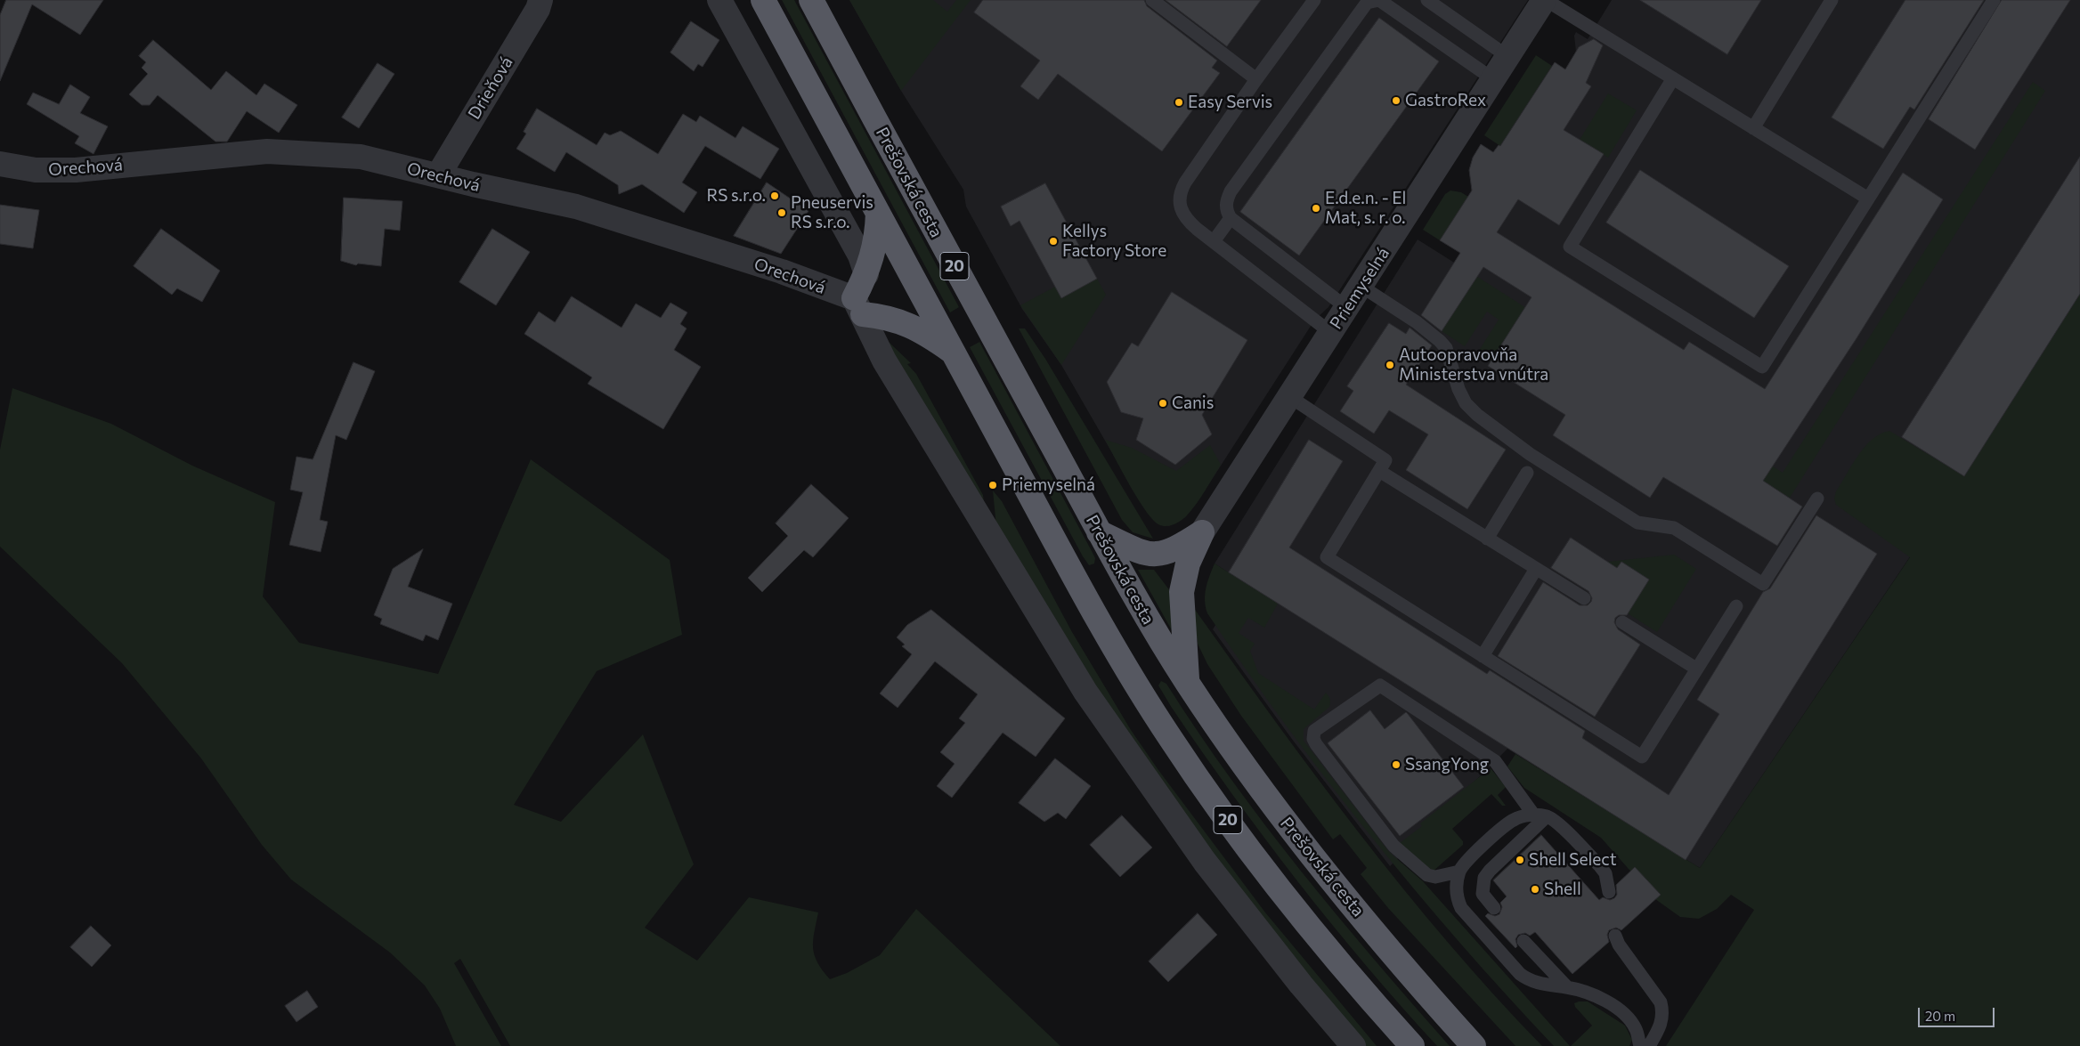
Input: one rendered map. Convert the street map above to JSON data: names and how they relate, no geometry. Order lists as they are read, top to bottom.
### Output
{
  "streets": {
    "highway": ["Prešovská cesta", "20"],
    "street": ["Drieňová", "Orechová", "Priemyselná"]
  },
  "crossings": [
    ["Drieňová", "Orechová"]
  ],
  "places": [
    "GastroRex",
    "Easy Servis",
    "RS s.r.o.",
    "E.d.e.n. - El Mat, s. r. o.",
    "Pneuservis RS s.r.o.",
    "Kellys Factory Store",
    "Autoopravovňa Ministerstva vnútra",
    "Canis",
    "Priemyselná",
    "SsangYong",
    "Shell Select",
    "Shell"
  ],
  "scale_bar": "20 m"
}
